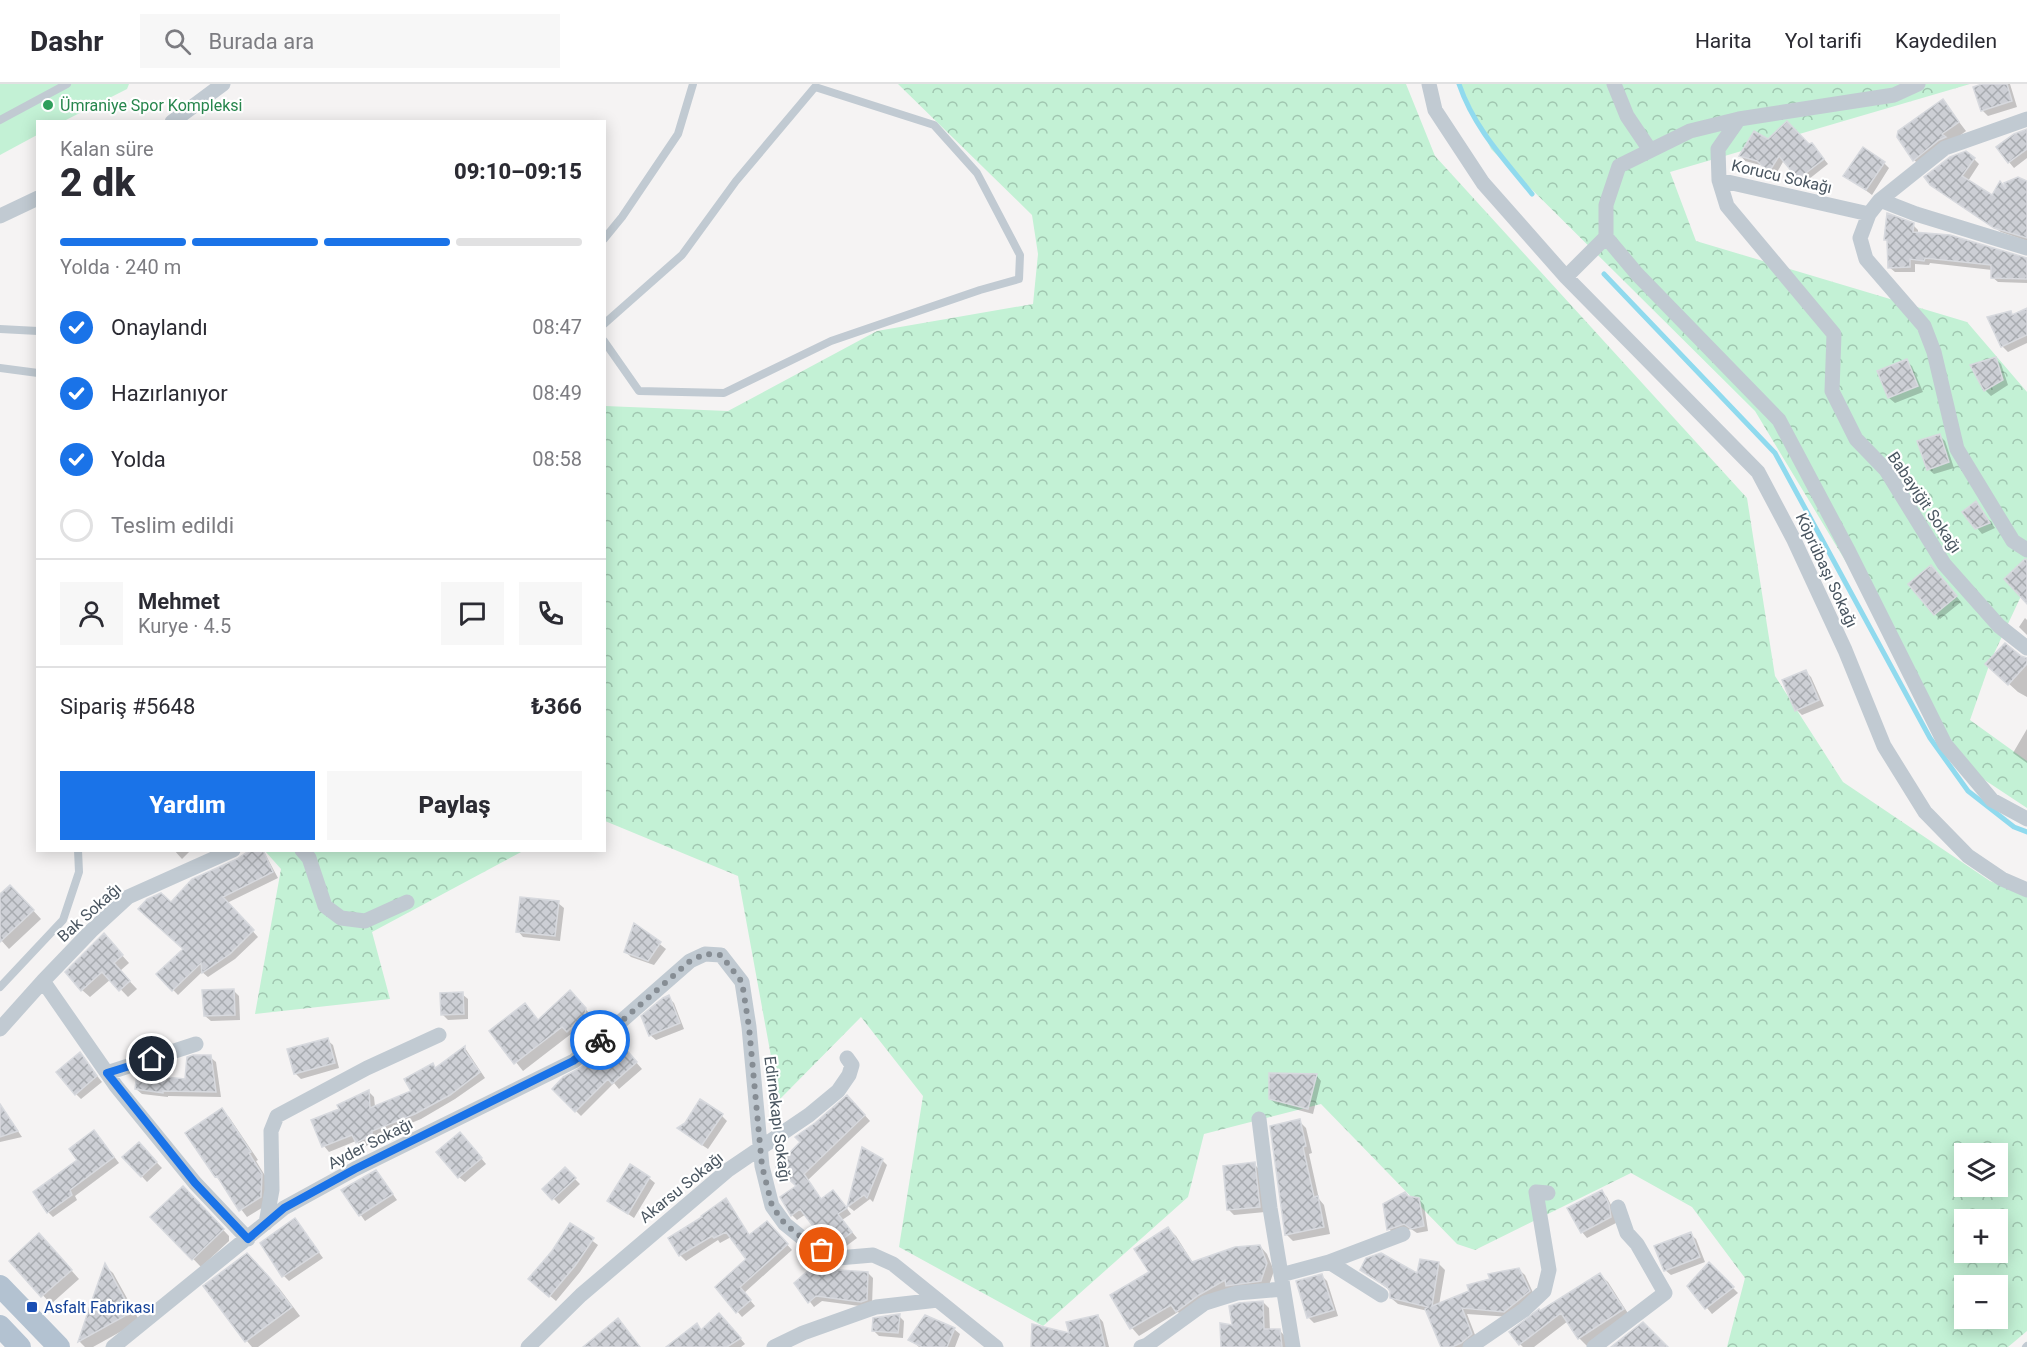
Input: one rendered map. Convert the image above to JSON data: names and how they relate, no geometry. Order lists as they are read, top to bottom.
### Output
{
  "streets": {
    "street": [
      "Korucu Sokağı",
      "Babayiğit Sokağı",
      "Köprübaşı Sokağı",
      "Bak Sokağı",
      "Edirnekapı Sokağı",
      "Ayder Sokağı",
      "Akarsu Sokağı"
    ]
  },
  "crossings": [
    ["Korucu Sokağı", "Babayiğit Sokağı"],
    ["Edirnekapı Sokağı", "Ayder Sokağı"],
    ["Edirnekapı Sokağı", "Akarsu Sokağı"]
  ],
  "places": {
    "other": ["Ümraniye Spor Kompleksi"],
    "transit": ["Asfalt Fabrikası"]
  },
  "page": {
    "header": "Dashr",
    "search": "Burada ara",
    "nav": ["Harita", "Yol tarifi", "Kaydedilen"],
    "heading": ["2 dk", "Kalan süre", "09:10–09:15"],
    "panel": [
      "Mehmet",
      "Kurye · 4.5",
      "Sipariş #5648",
      "₺366"
    ],
    "bar": "Yolda · 240 m",
    "list": [
      ["Onaylandı", "08:47"],
      ["Hazırlanıyor", "08:49"],
      ["Yolda", "08:58"],
      "Teslim edildi"
    ],
    "buttons": ["Yardım", "Paylaş"],
    "map_buttons": ["+", "−"]
  }
}
